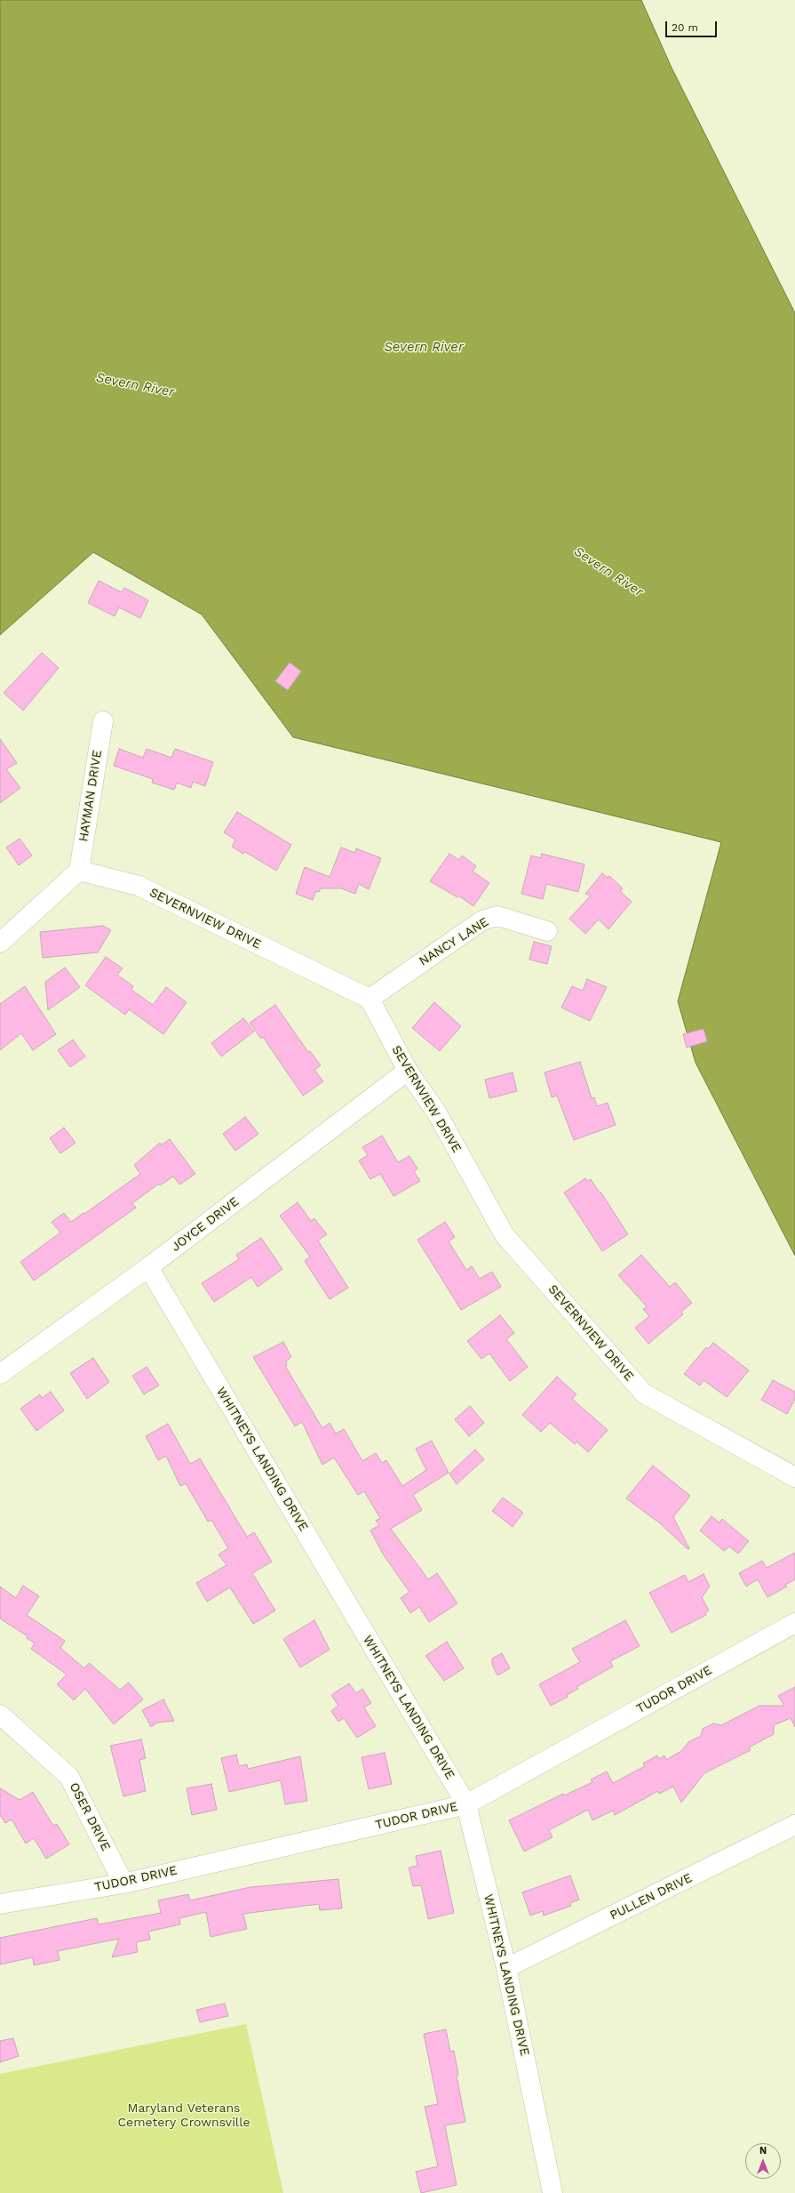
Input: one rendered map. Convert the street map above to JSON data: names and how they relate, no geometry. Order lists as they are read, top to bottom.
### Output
{
  "streets": {
    "street": [
      "HAYMAN DRIVE",
      "SEVERNVIEW DRIVE",
      "NANCY LANE",
      "JOYCE DRIVE",
      "WHITNEYS LANDING DRIVE",
      "TUDOR DRIVE",
      "OSER DRIVE",
      "PULLEN DRIVE"
    ]
  },
  "crossings": [
    ["HAYMAN DRIVE", "SEVERNVIEW DRIVE"],
    ["SEVERNVIEW DRIVE", "NANCY LANE"],
    ["SEVERNVIEW DRIVE", "JOYCE DRIVE"],
    ["JOYCE DRIVE", "WHITNEYS LANDING DRIVE"],
    ["WHITNEYS LANDING DRIVE", "TUDOR DRIVE"],
    ["WHITNEYS LANDING DRIVE", "PULLEN DRIVE"],
    ["TUDOR DRIVE", "OSER DRIVE"]
  ],
  "water": ["Severn River"],
  "parks": ["Maryland Veterans Cemetery Crownsville"],
  "scale_bar": "20 m",
  "north": "top"
}
